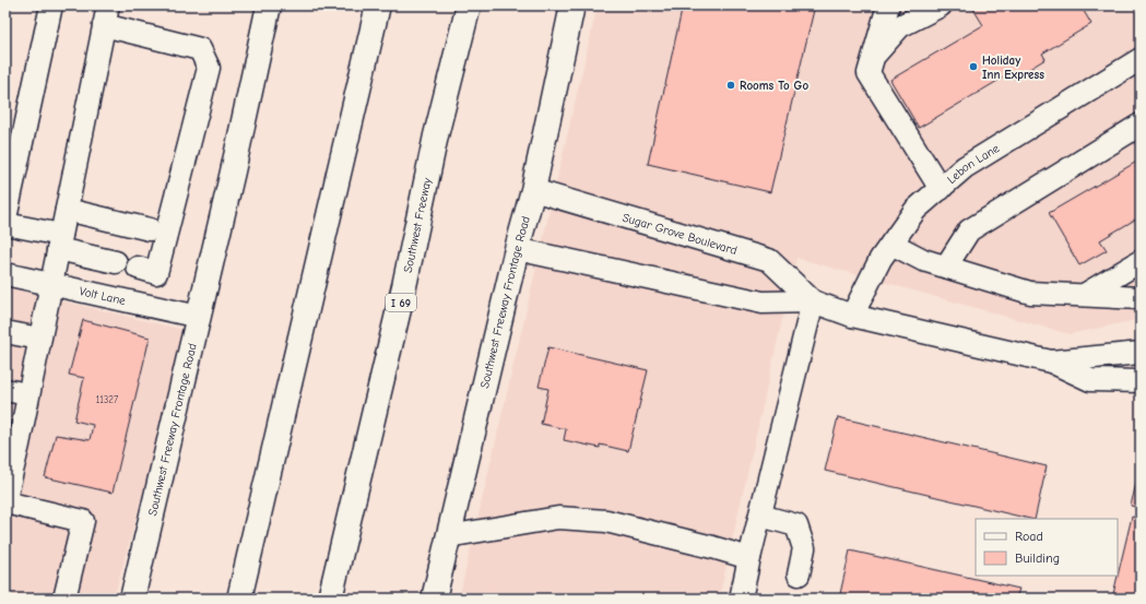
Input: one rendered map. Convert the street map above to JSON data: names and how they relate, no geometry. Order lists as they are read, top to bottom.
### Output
{
  "streets": {
    "main road": ["Southwest Freeway", "I 69", "Southwest Freeway Frontage Road"],
    "street": ["Lebon Lane", "Sugar Grove Boulevard", "Volt Lane"]
  },
  "crossings": [
    ["Lebon Lane", "Sugar Grove Boulevard"],
    ["Sugar Grove Boulevard", "Southwest Freeway Frontage Road"],
    ["Volt Lane", "Southwest Freeway Frontage Road"]
  ],
  "places": ["Holiday Inn Express", "Rooms To Go"],
  "house_numbers": ["11327"],
  "legend": ["Road", "Building"]
}
